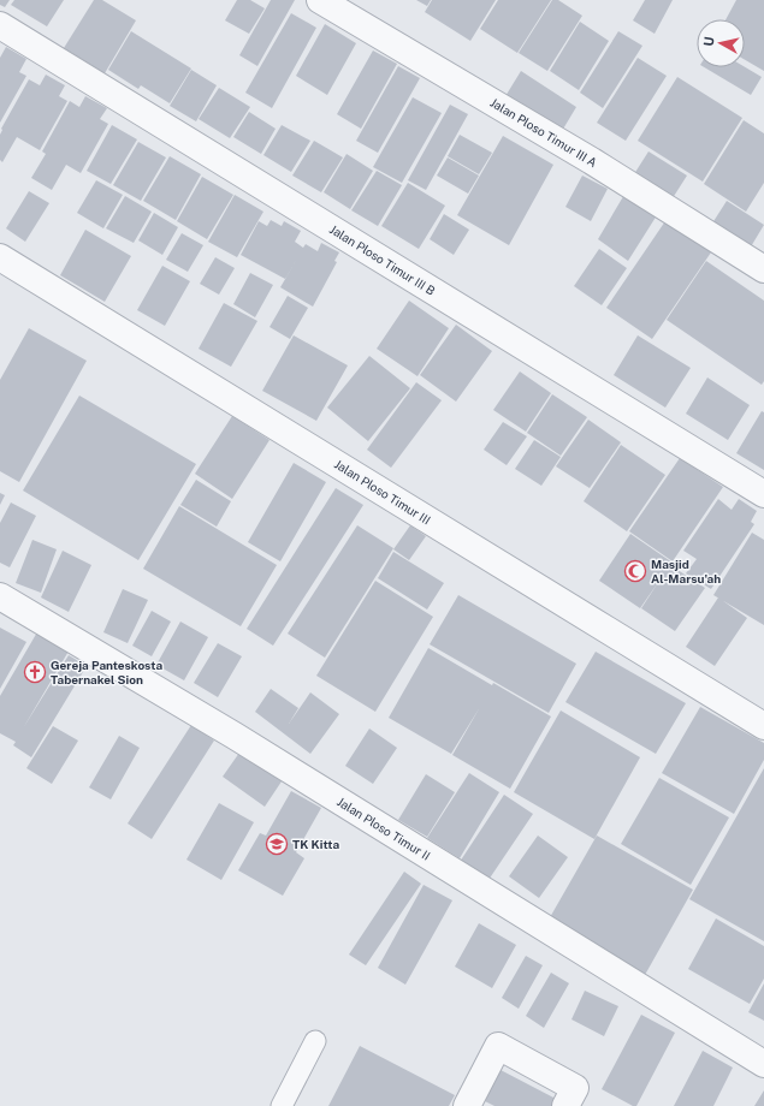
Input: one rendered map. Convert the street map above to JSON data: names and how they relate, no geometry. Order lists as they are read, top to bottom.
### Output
{
  "streets": {
    "street": [
      "Jalan Ploso Timur III A",
      "Jalan Ploso Timur III B",
      "Jalan Ploso Timur III",
      "Jalan Ploso Timur II"
    ]
  },
  "places": {
    "mosque": ["Masjid Al-Marsu'ah"],
    "church": ["Gereja Panteskosta Tabernakel Sion"],
    "school or university": ["TK Kitta"]
  },
  "north": "left"
}
